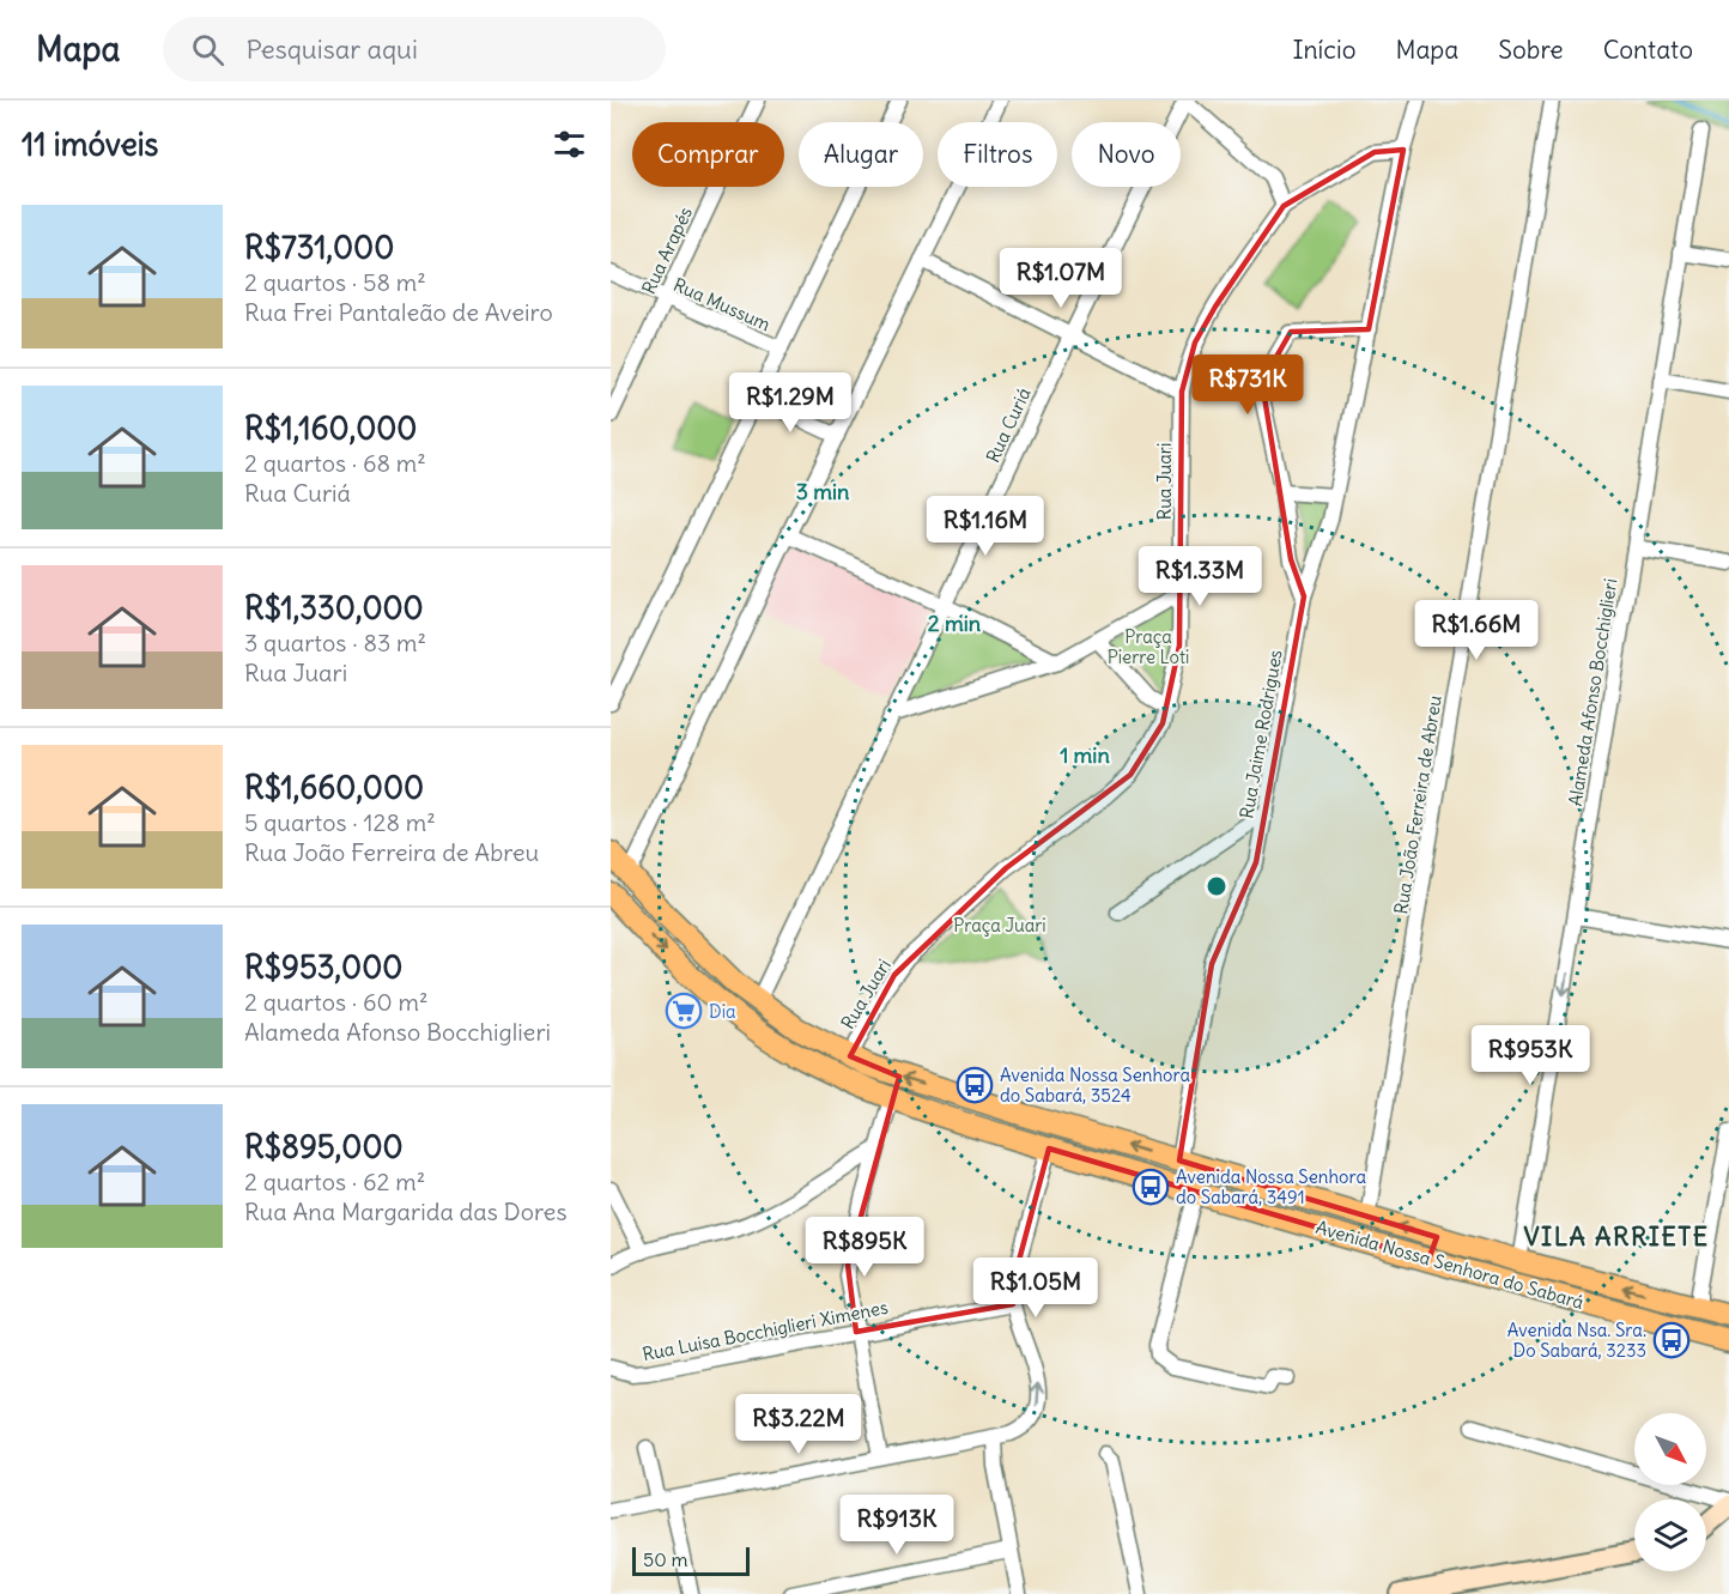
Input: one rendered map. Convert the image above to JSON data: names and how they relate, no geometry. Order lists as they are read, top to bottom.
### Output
{
  "streets": {
    "main road": ["Avenida Nossa Senhora do Sabará"],
    "street": [
      "Rua Arapés",
      "Rua Mussum",
      "Rua Curiá",
      "Rua Juari",
      "Alameda Afonso Bocchiglieri",
      "Rua Jaime Rodrigues",
      "Rua João Ferreira de Abreu",
      "Rua Luisa Bocchiglieri Ximenes"
    ]
  },
  "crossings": [
    ["Rua Arapés", "Rua Mussum"],
    ["Rua Curiá", "Avenida Nossa Senhora do Sabará"],
    ["Rua Juari", "Avenida Nossa Senhora do Sabará"],
    ["Alameda Afonso Bocchiglieri", "Avenida Nossa Senhora do Sabará"],
    ["Rua Jaime Rodrigues", "Avenida Nossa Senhora do Sabará"],
    ["Rua João Ferreira de Abreu", "Avenida Nossa Senhora do Sabará"]
  ],
  "districts": ["VILA ARRIETE"],
  "parks": ["Praça Pierre Loti", "Praça Juari"],
  "places": {
    "supermarket": ["Dia"],
    "bus stop": ["Avenida Nossa Senhora do Sabará, 3524", "Avenida Nossa Senhora do Sabará, 3491", "Avenida Nsa. Sra. Do Sabará, 3233"]
  },
  "scale_bar": "50 m",
  "north": "bottom right",
  "page": {
    "header": "Mapa",
    "search": "Pesquisar aqui",
    "nav": [
      "Início",
      "Mapa",
      "Sobre",
      "Contato"
    ],
    "heading": "11 imóveis",
    "chip": [
      "Comprar",
      "Alugar",
      "Filtros",
      "Novo"
    ],
    "list": [
      {
        "name": "R$731,000",
        "note": "2 quartos · 58 m² · Rua Frei Pantaleão de Aveiro"
      },
      {
        "name": "R$1,160,000",
        "note": "2 quartos · 68 m² · Rua Curiá"
      },
      {
        "name": "R$1,330,000",
        "note": "3 quartos · 83 m² · Rua Juari"
      },
      {
        "name": "R$1,660,000",
        "note": "5 quartos · 128 m² · Rua João Ferreira de Abreu"
      },
      {
        "name": "R$953,000",
        "note": "2 quartos · 60 m² · Alameda Afonso Bocchiglieri"
      },
      {
        "name": "R$895,000",
        "note": "2 quartos · 62 m² · Rua Ana Margarida das Dores"
      }
    ],
    "price": [
      "R$1.07M",
      "R$731K",
      "R$1.29M",
      "R$1.16M",
      "R$1.33M",
      "R$1.66M",
      "R$953K",
      "R$895K",
      "R$1.05M",
      "R$3.22M",
      "R$913K"
    ],
    "scale": "50 m"
  },
  "rings": ["3 min", "2 min", "1 min"]
}
